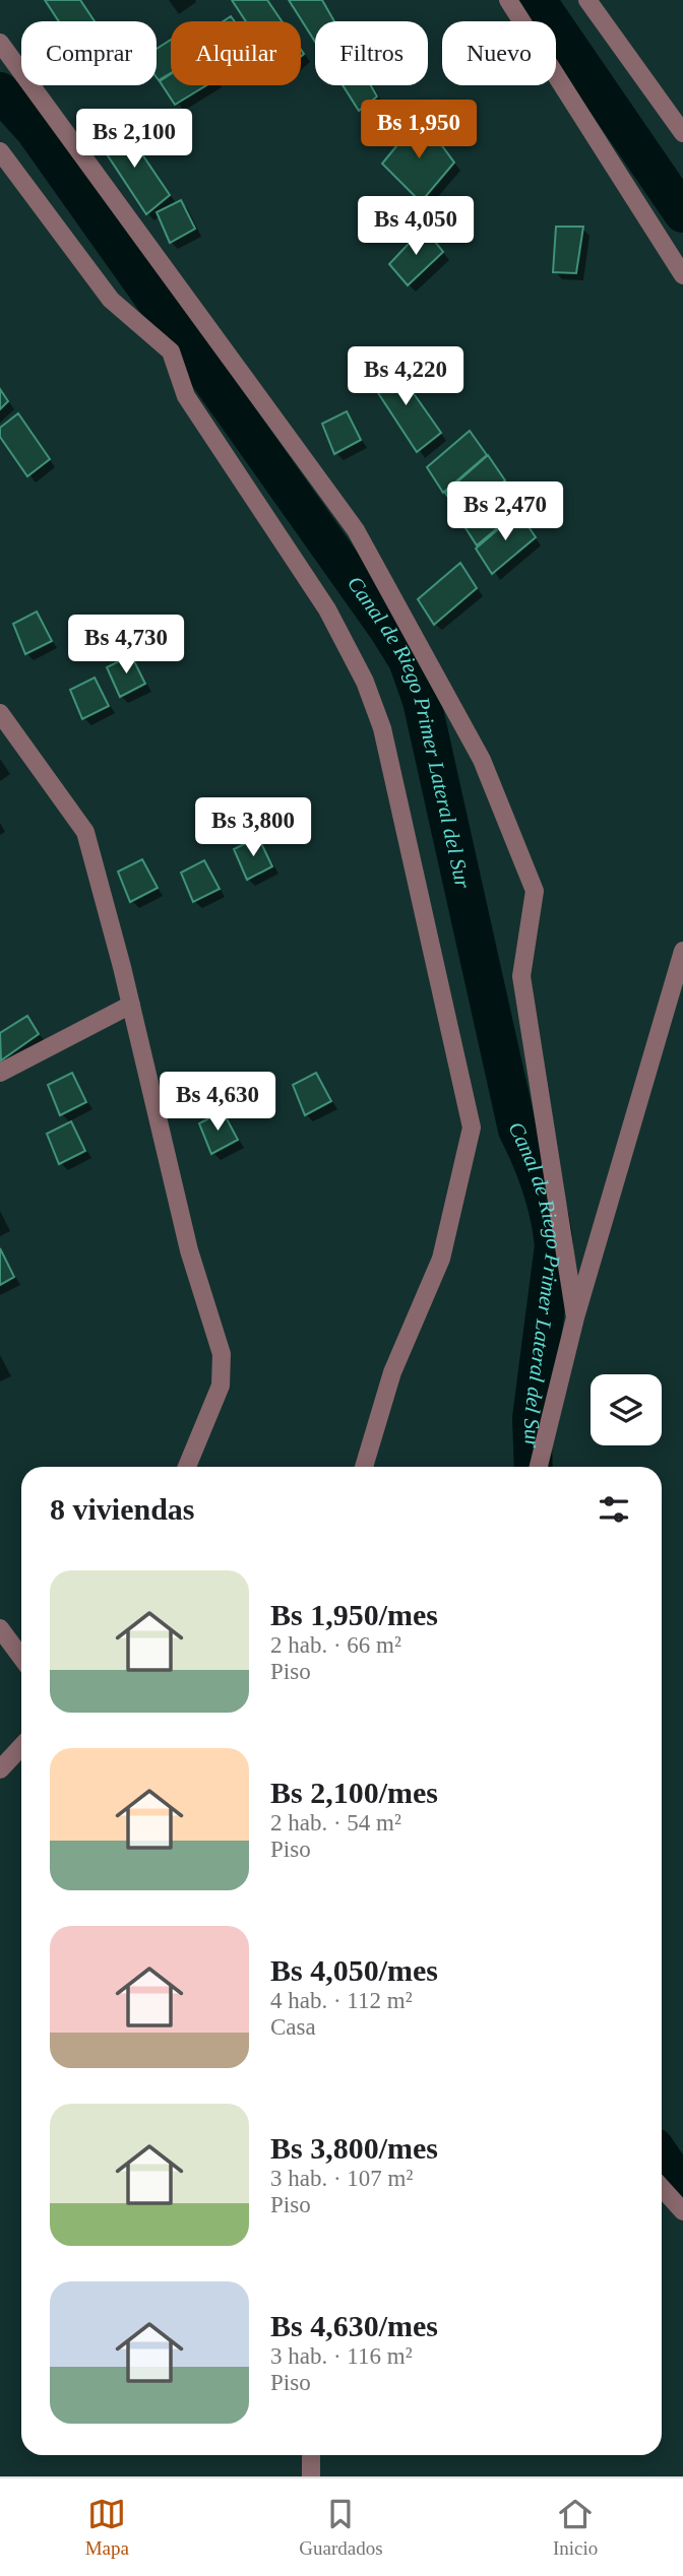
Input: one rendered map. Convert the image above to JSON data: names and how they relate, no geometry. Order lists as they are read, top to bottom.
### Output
{
  "water": ["Canal de Riego Primer Lateral del Sur"],
  "page": {
    "chip": [
      "Comprar",
      "Alquilar",
      "Filtros",
      "Nuevo"
    ],
    "price": [
      "Bs 1,950",
      "Bs 2,100",
      "Bs 4,050",
      "Bs 4,220",
      "Bs 2,470",
      "Bs 4,730",
      "Bs 3,800",
      "Bs 4,630"
    ],
    "heading": "8 viviendas",
    "list": [
      {
        "name": "Bs 1,950/mes",
        "note": "2 hab. · 66 m² · Piso"
      },
      {
        "name": "Bs 2,100/mes",
        "note": "2 hab. · 54 m² · Piso"
      },
      {
        "name": "Bs 4,050/mes",
        "note": "4 hab. · 112 m² · Casa"
      },
      {
        "name": "Bs 3,800/mes",
        "note": "3 hab. · 107 m² · Piso"
      },
      {
        "name": "Bs 4,630/mes",
        "note": "3 hab. · 116 m² · Piso"
      }
    ],
    "tabs": ["Mapa", "Guardados", "Inicio"]
  }
}
